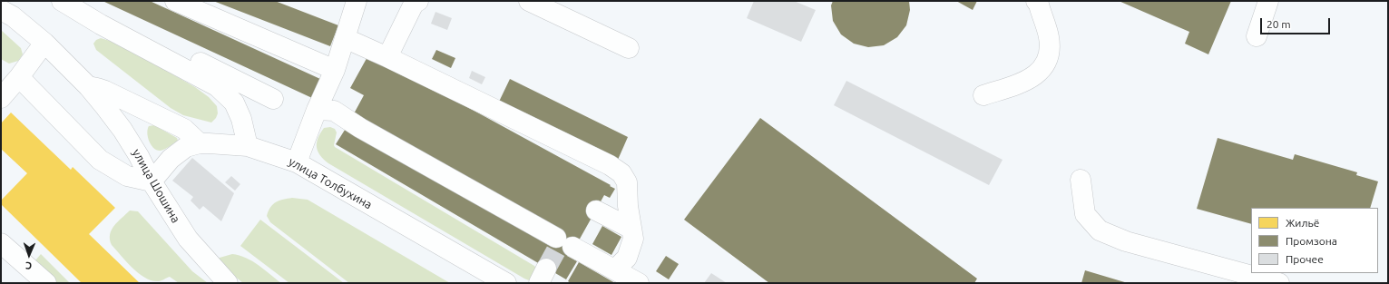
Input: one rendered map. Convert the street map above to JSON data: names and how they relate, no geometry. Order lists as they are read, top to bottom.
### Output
{
  "streets": {
    "street": ["улица Толбухина", "улица Шошина"]
  },
  "crossings": [
    ["улица Толбухина", "улица Шошина"]
  ],
  "legend": ["Жильё", "Промзона", "Прочее"],
  "scale_bar": "20 m",
  "north": "bottom"
}
